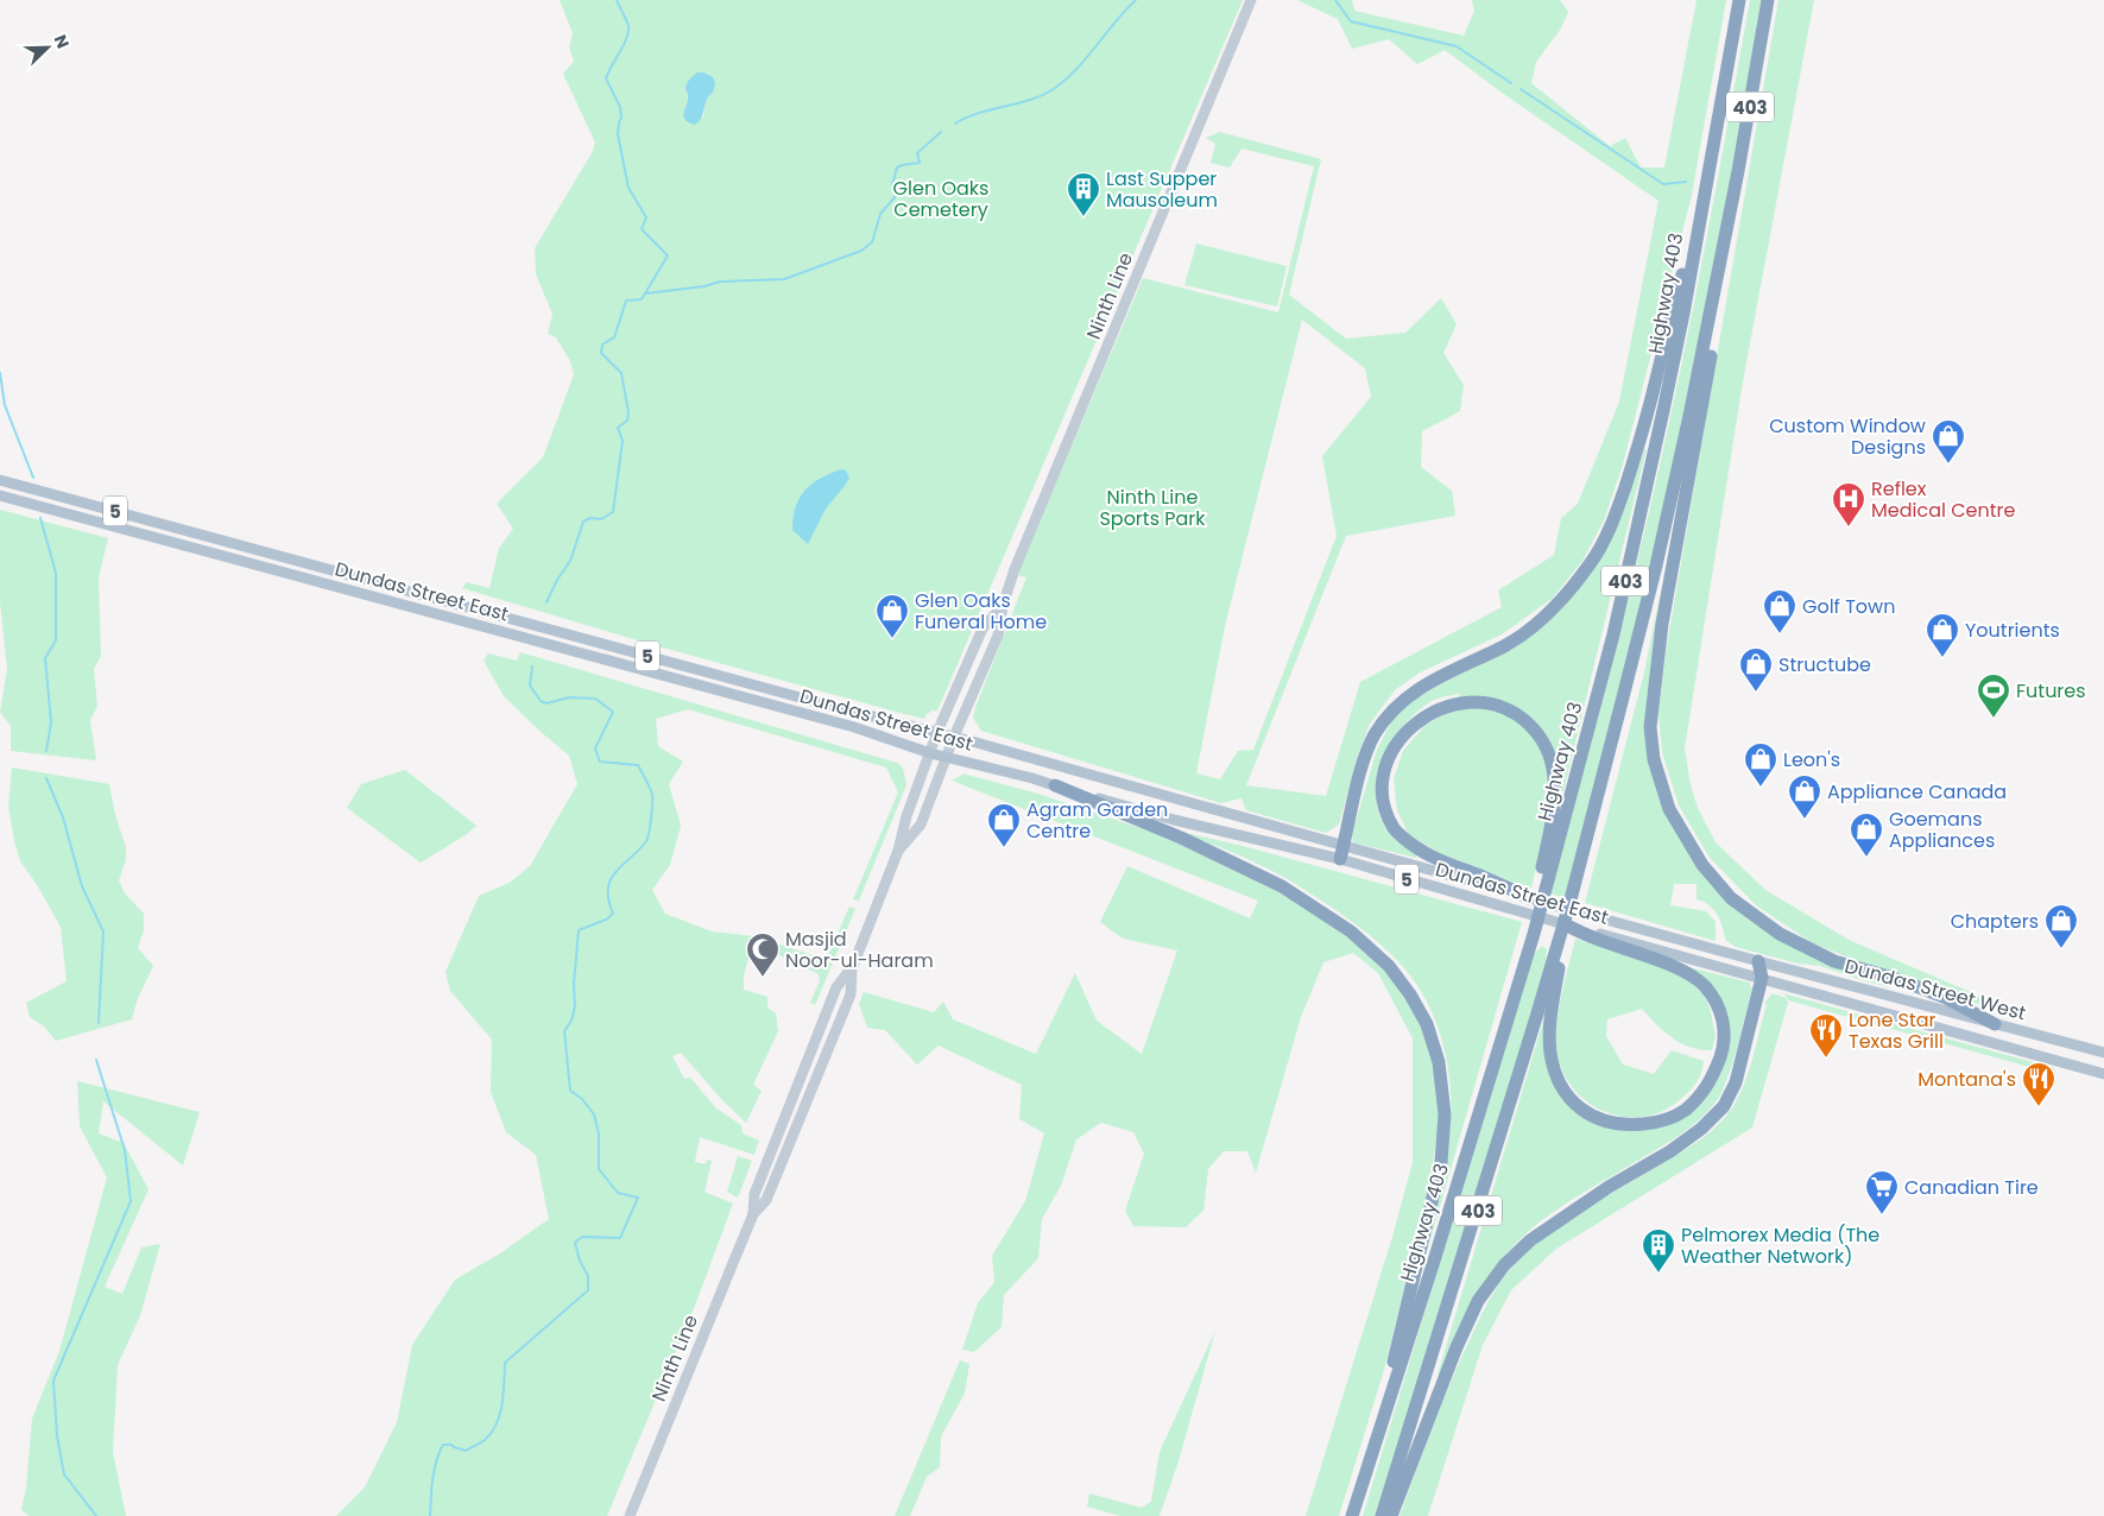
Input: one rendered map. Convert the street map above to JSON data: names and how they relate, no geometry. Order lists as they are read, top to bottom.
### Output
{
  "streets": {
    "highway": ["403", "Highway 403"],
    "main road": [
      "Ninth Line",
      "5",
      "Dundas Street East",
      "Dundas Street West"
    ]
  },
  "crossings": [
    ["Ninth Line", "Dundas Street East"],
    ["Dundas Street East", "Dundas Street West"]
  ],
  "parks": ["Glen Oaks Cemetery", "Ninth Line Sports Park"],
  "places": {
    "building": ["Last Supper Mausoleum", "Pelmorex Media (The Weather Network)"],
    "shop": [
      "Custom Window Designs",
      "Golf Town",
      "Glen Oaks Funeral Home",
      "Youtrients",
      "Structube",
      "Leon's",
      "Appliance Canada",
      "Agram Garden Centre",
      "Goemans Appliances",
      "Chapters"
    ],
    "hospital": ["Reflex Medical Centre"],
    "sports": ["Futures"],
    "mosque": ["Masjid Noor-ul-Haram"],
    "restaurant": ["Lone Star Texas Grill", "Montana's"],
    "supermarket": ["Canadian Tire"]
  },
  "north": "top right"
}
